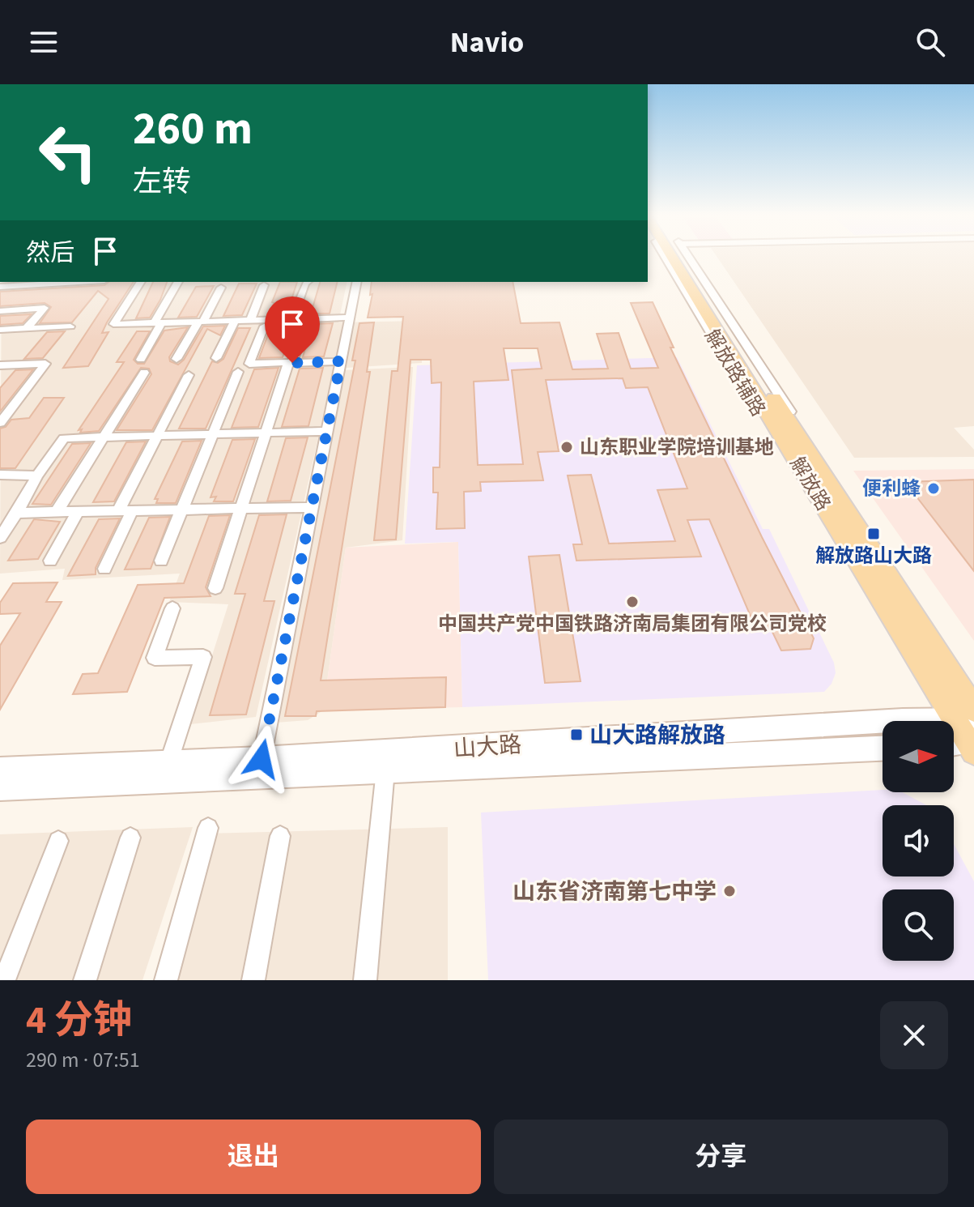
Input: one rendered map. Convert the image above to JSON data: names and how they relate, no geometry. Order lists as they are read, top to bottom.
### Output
{
  "streets": {
    "main road": ["解放路", "山大路"],
    "street": ["解放路辅路"]
  },
  "crossings": [
    ["解放路", "山大路"]
  ],
  "places": {
    "other": [
      "山东职业学院培训基地",
      "便利蜂",
      "中国共产党中国铁路济南局集团有限公司党校",
      "山东省济南第七中学"
    ],
    "transit": ["解放路山大路", "山大路解放路"]
  },
  "north": "right",
  "page": {
    "header": "Navio",
    "turn": ["260 m", "左转"],
    "then": "然后",
    "heading": ["4 分钟", "290 m · 07:51"],
    "buttons": ["退出", "分享"]
  }
}
